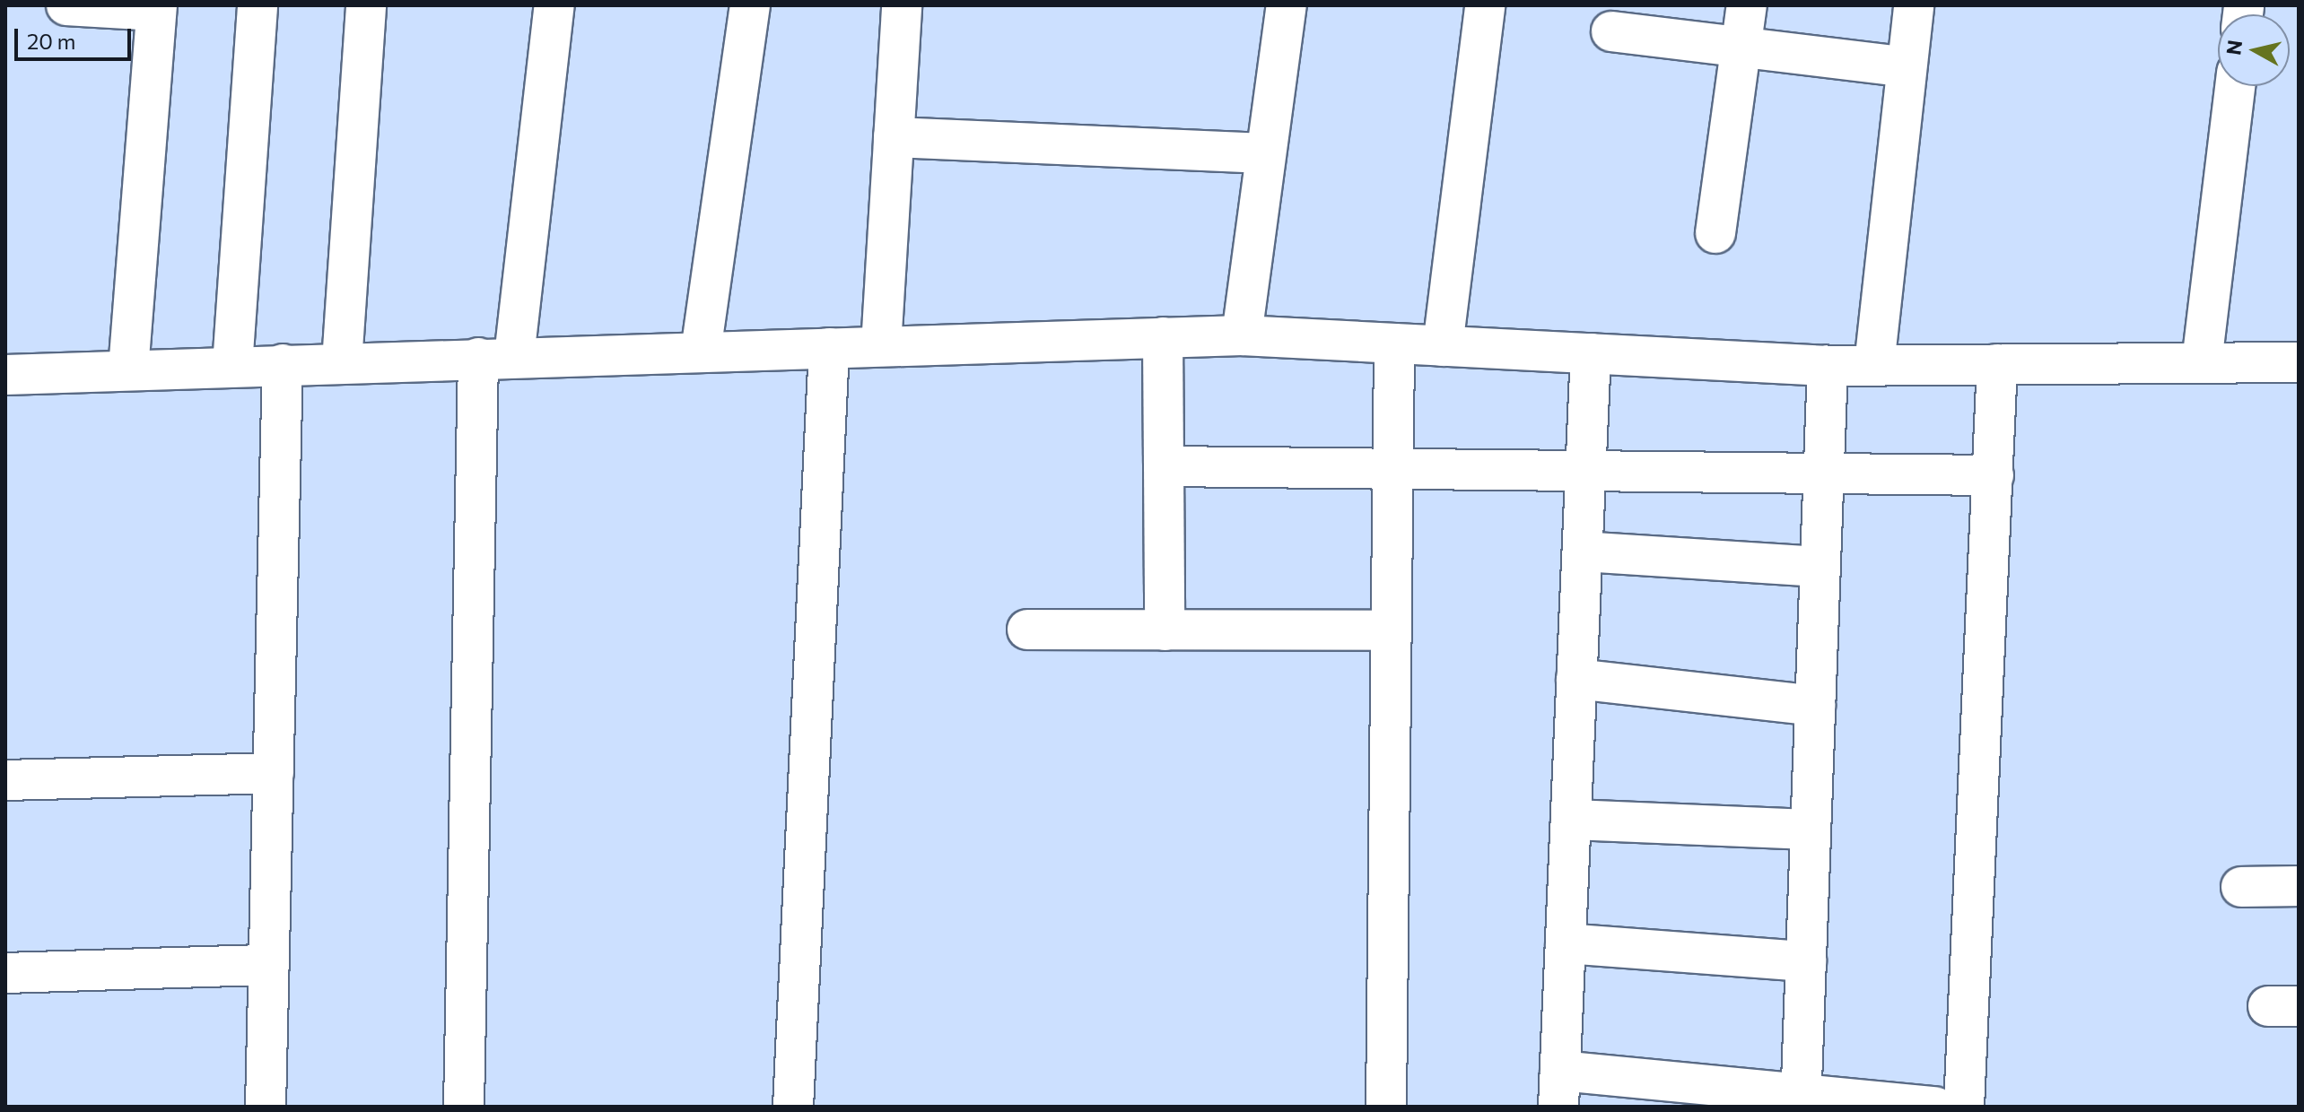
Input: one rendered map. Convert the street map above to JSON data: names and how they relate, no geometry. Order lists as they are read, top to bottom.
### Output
{
  "scale_bar": "20 m",
  "north": "left"
}
